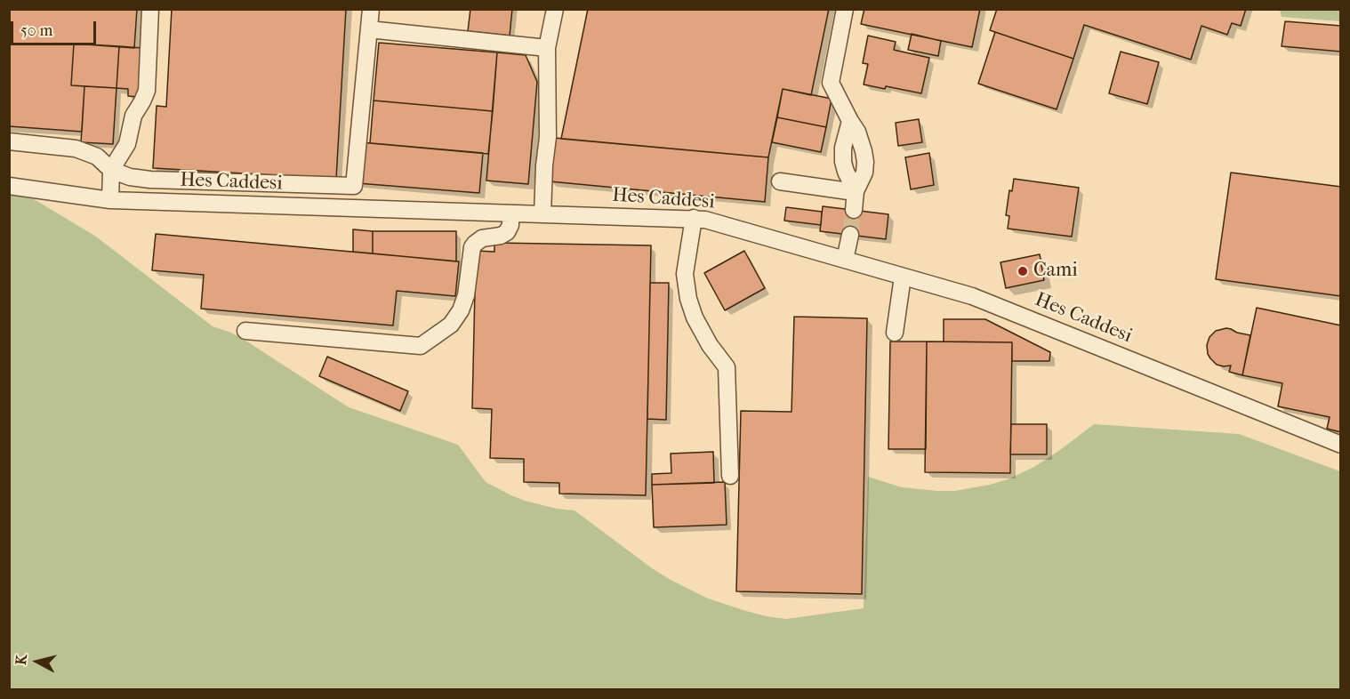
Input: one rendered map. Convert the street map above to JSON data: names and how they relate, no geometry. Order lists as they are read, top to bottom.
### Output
{
  "streets": {
    "street": ["Hes Caddesi"]
  },
  "places": ["Cami"],
  "scale_bar": "50 m",
  "north": "left"
}
